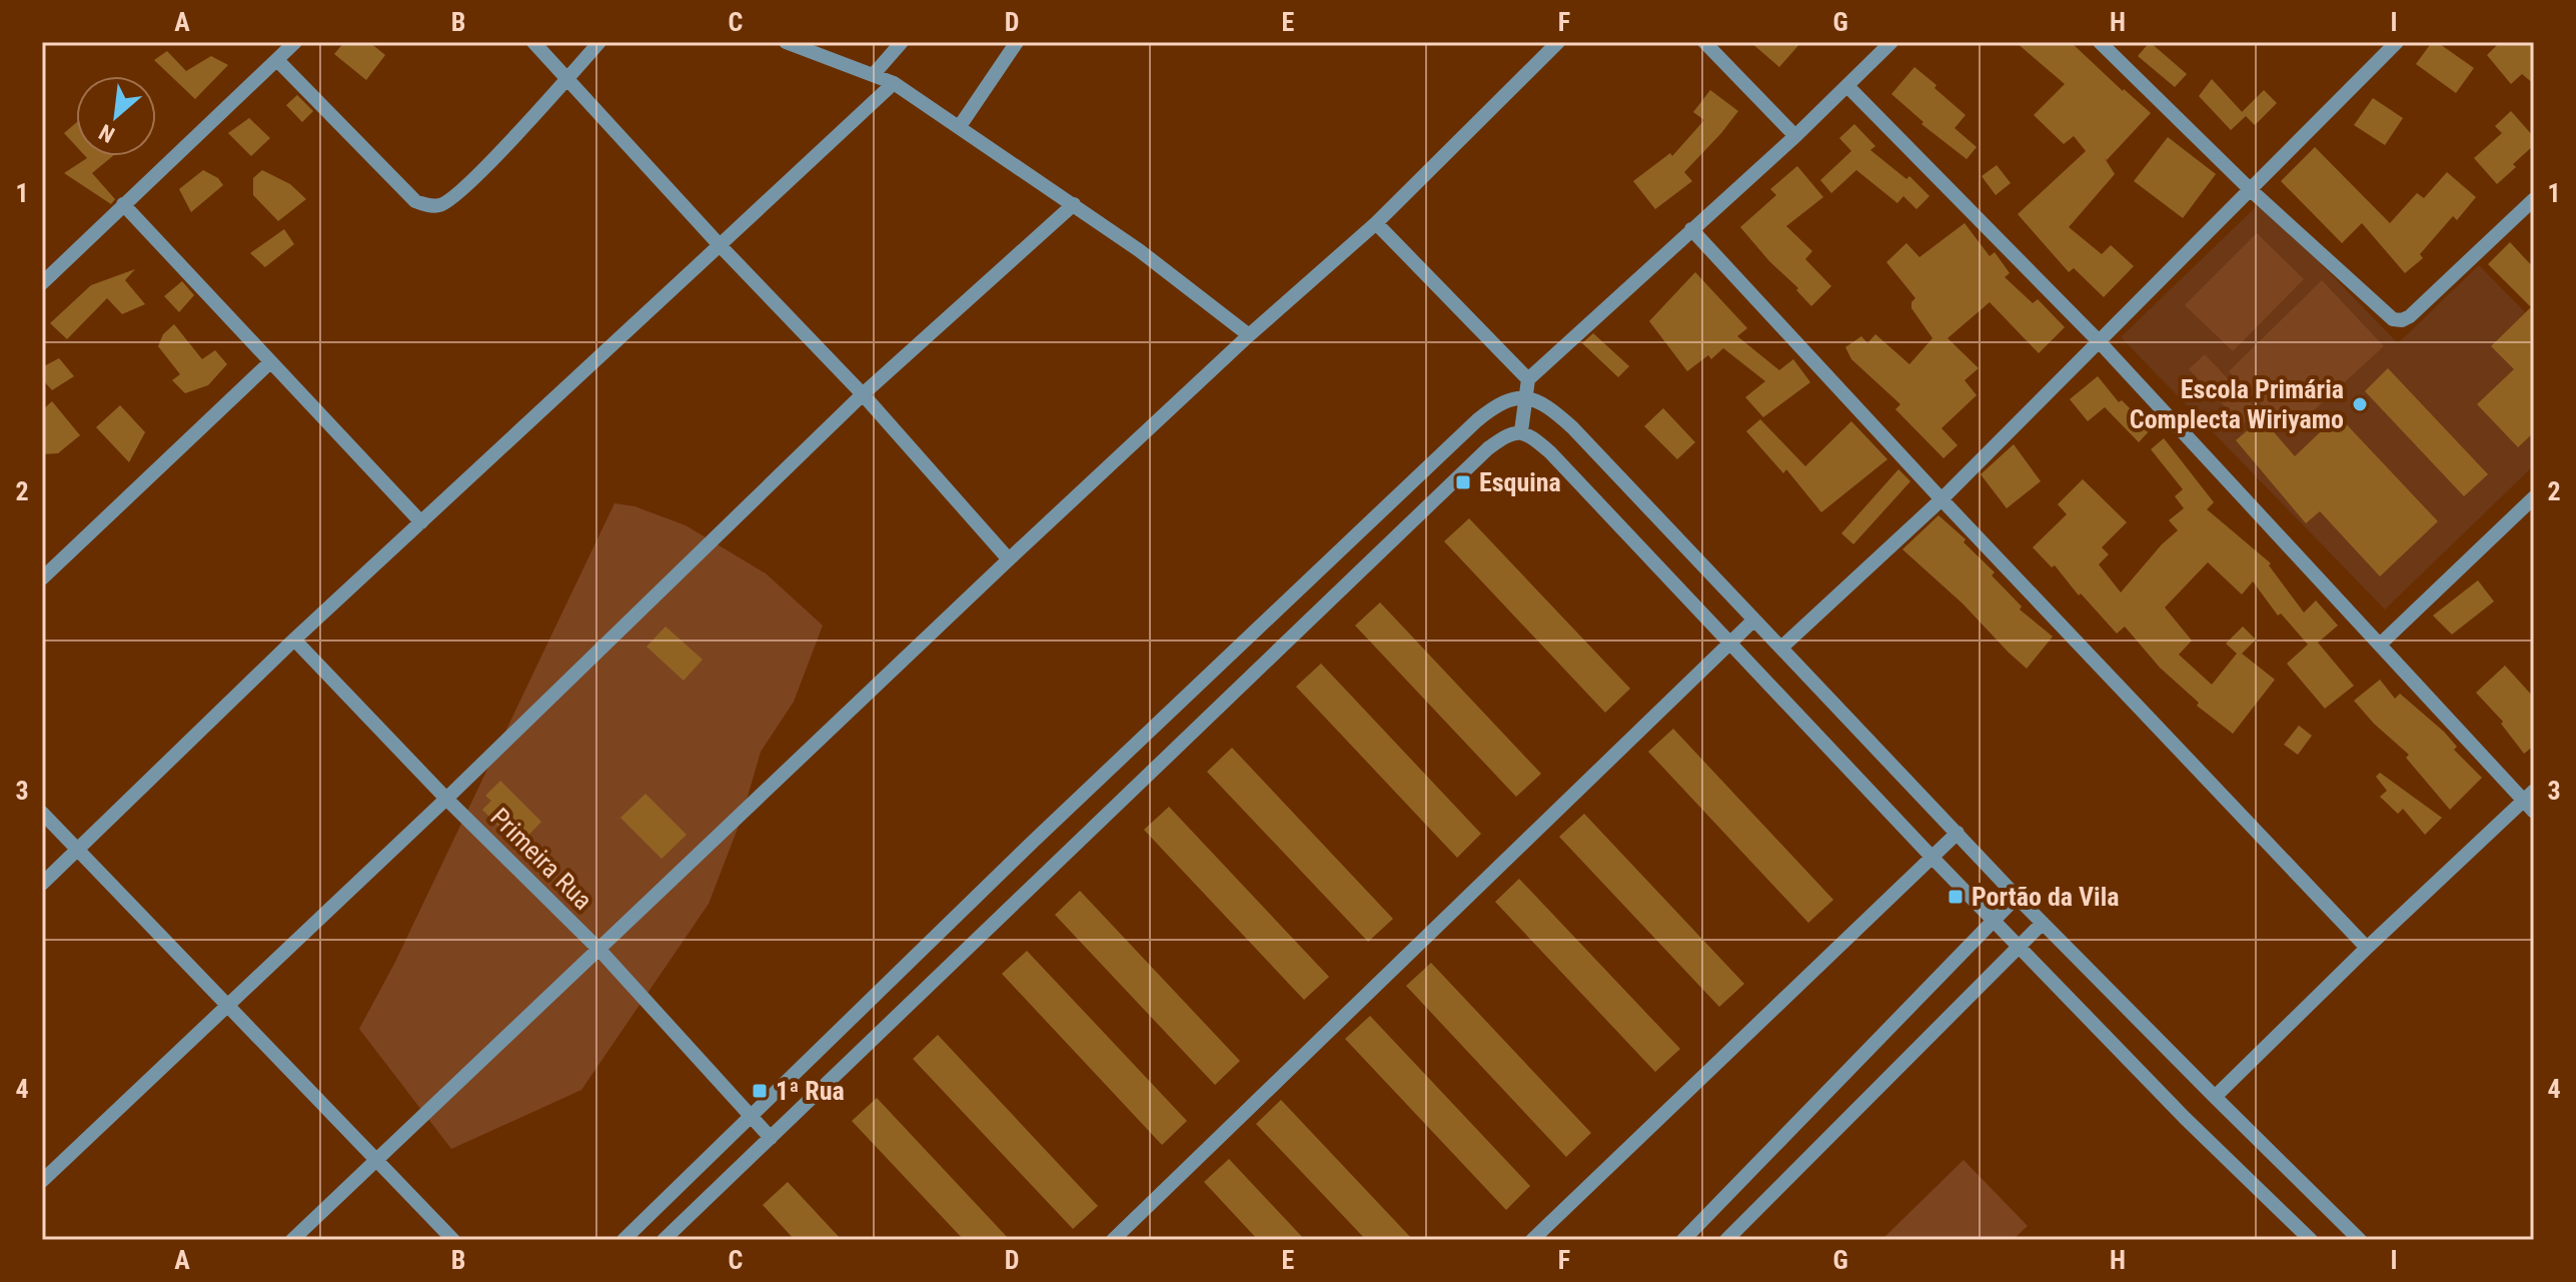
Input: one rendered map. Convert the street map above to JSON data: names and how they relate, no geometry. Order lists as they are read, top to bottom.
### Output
{
  "streets": {
    "street": ["Primeira Rua"]
  },
  "places": {
    "other": ["Escola Primária Complecta Wiriyamo"],
    "transit": ["Esquina", "Portão da Vila", "1ª Rua"]
  },
  "north": "bottom left",
  "grid": {
    "columns": [
      "A",
      "B",
      "C",
      "D",
      "E",
      "F",
      "G",
      "H",
      "I"
    ],
    "rows": [
      "1",
      "2",
      "3",
      "4"
    ]
  }
}
